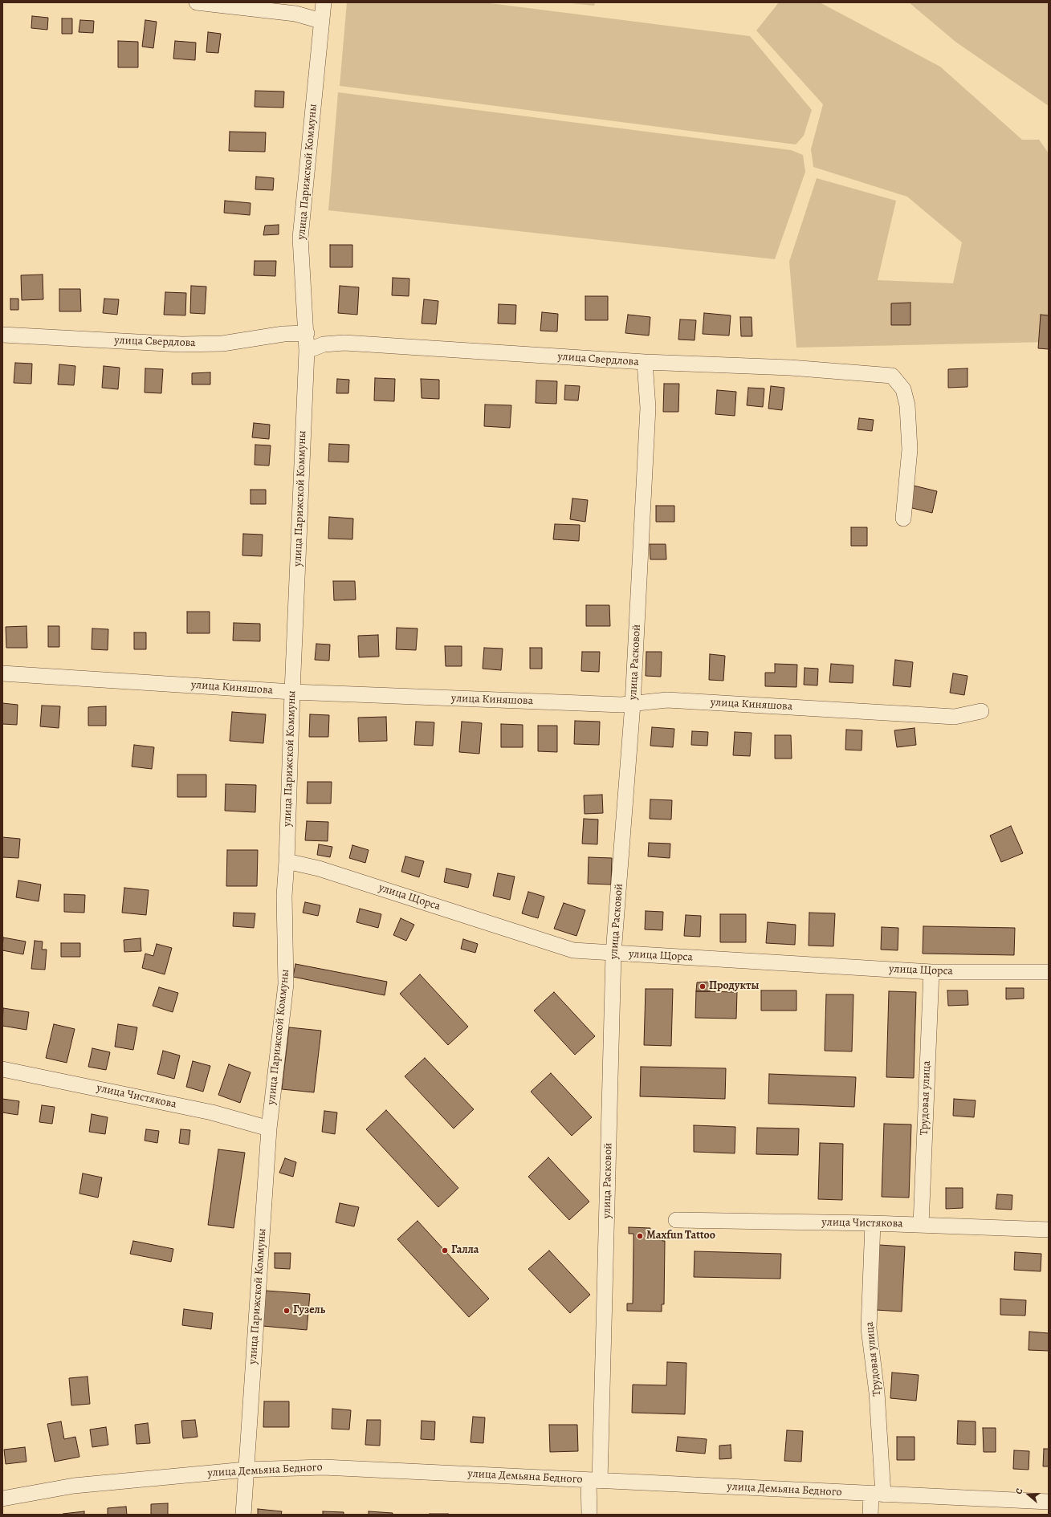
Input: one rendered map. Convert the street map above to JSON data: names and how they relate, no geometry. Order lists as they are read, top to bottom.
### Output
{
  "streets": {
    "street": [
      "улица Парижской Коммуны",
      "улица Свердлова",
      "улица Расковой",
      "улица Киняшова",
      "улица Щорса",
      "улица Чистякова",
      "Трудовая улица",
      "улица Демьяна Бедного"
    ]
  },
  "crossings": [
    ["улица Парижской Коммуны", "улица Свердлова"],
    ["улица Парижской Коммуны", "улица Киняшова"],
    ["улица Парижской Коммуны", "улица Щорса"],
    ["улица Парижской Коммуны", "улица Чистякова"],
    ["улица Парижской Коммуны", "улица Демьяна Бедного"],
    ["улица Свердлова", "улица Расковой"],
    ["улица Расковой", "улица Киняшова"],
    ["улица Расковой", "улица Щорса"],
    ["улица Расковой", "улица Демьяна Бедного"],
    ["улица Щорса", "Трудовая улица"],
    ["улица Чистякова", "Трудовая улица"],
    ["Трудовая улица", "улица Демьяна Бедного"]
  ],
  "places": [
    "Продукты",
    "Maxfun Tattoo",
    "Галла",
    "Гузель"
  ],
  "north": "left"
}
